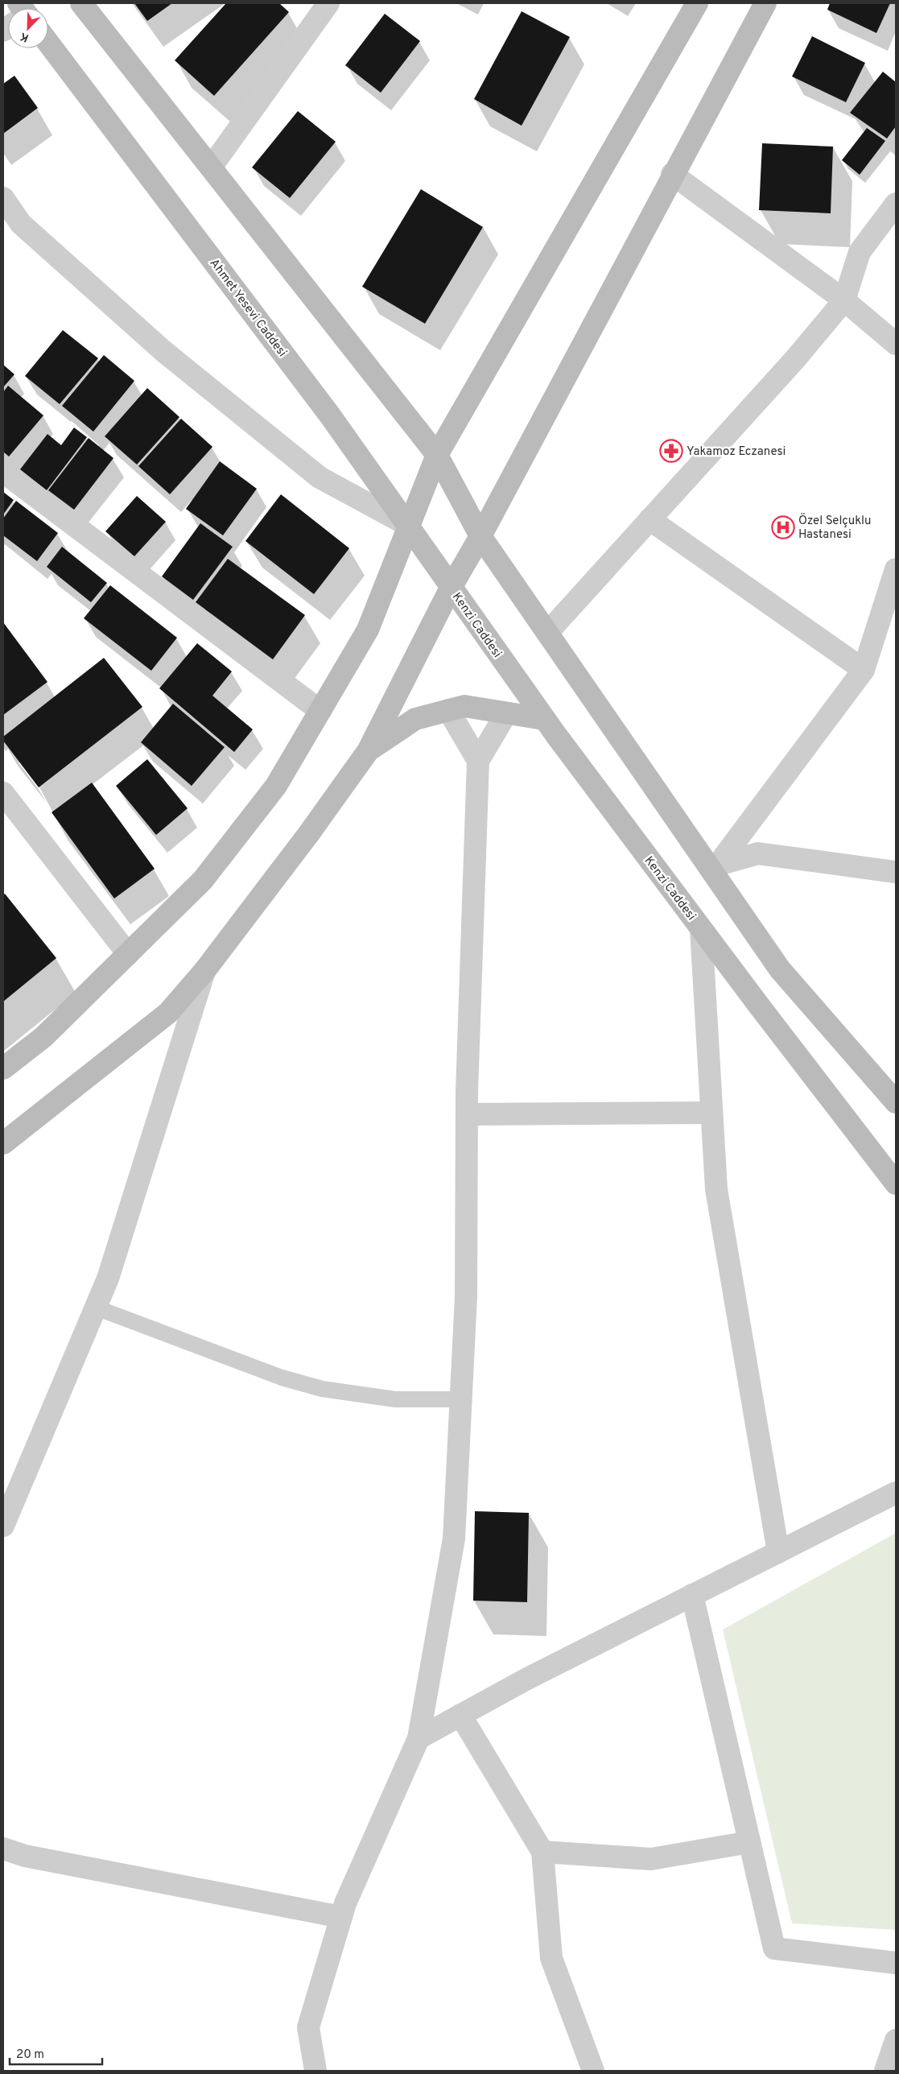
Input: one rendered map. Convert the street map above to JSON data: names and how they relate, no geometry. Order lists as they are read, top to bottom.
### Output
{
  "streets": {
    "main road": ["Ahmet Yesevi Caddesi", "Kenzi Caddesi"]
  },
  "crossings": [
    ["Ahmet Yesevi Caddesi", "Kenzi Caddesi"]
  ],
  "places": {
    "pharmacy": ["Yakamoz Eczanesi"],
    "hospital": ["Özel Selçuklu Hastanesi"]
  },
  "scale_bar": "20 m",
  "north": "bottom left"
}
